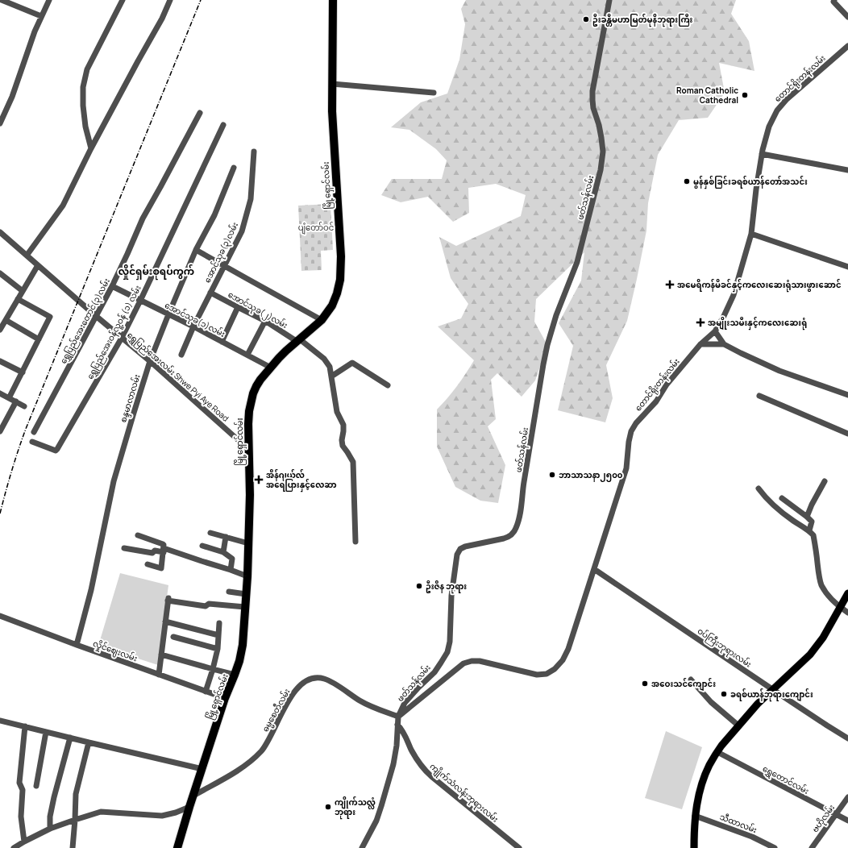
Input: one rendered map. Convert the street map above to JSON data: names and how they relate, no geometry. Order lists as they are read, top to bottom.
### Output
{
  "streets": {
    "highway": ["မြို့ရှောင်လမ်း"],
    "street": [
      "တောင်ရိုးတန်းလမ်း",
      "ဖတ်သန်လမ်း",
      "အောင်သုခ(၃)လမ်း",
      "အောင်သုခ(၂)လမ်း",
      "အောင်သုခ(၁)လမ်း",
      "ရွှေပြည်အေးတောင်(၃)လမ်း",
      "ရွှေပြည်အေးဝန်လူ့ဝန် (၁) လမ်း",
      "ရွှေပြည်အေးလမ်း Shwe Pyi Aye Road",
      "စန္ဒမာလာလမ်း",
      "ဝပ်ကြီးဘုရားလမ်း",
      "လှိုင်ဈေးလမ်း",
      "ဓမ္မစေတီလမ်း",
      "ရွှေတောင်လမ်း",
      "ကျိုက်သံလန်းဘုရားလမ်း",
      "ဗဟိုလမ်း",
      "သီထာလမ်း"
    ]
  },
  "crossings": [
    ["တောင်ရိုးတန်းလမ်း", "ဖတ်သန်လမ်း"],
    ["တောင်ရိုးတန်းလမ်း", "ဝပ်ကြီးဘုရားလမ်း"],
    ["တောင်ရိုးတန်းလမ်း", "ဓမ္မစေတီလမ်း"],
    ["မြို့ရှောင်လမ်း", "အောင်သုခ(၂)လမ်း"],
    ["မြို့ရှောင်လမ်း", "အောင်သုခ(၁)လမ်း"],
    ["မြို့ရှောင်လမ်း", "ရွှေပြည်အေးလမ်း Shwe Pyi Aye Road"],
    ["မြို့ရှောင်လမ်း", "လှိုင်ဈေးလမ်း"],
    ["မြို့ရှောင်လမ်း", "ဓမ္မစေတီလမ်း"],
    ["ဖတ်သန်လမ်း", "ဓမ္မစေတီလမ်း"],
    ["ဖတ်သန်လမ်း", "ကျိုက်သံလန်းဘုရားလမ်း"],
    ["အောင်သုခ(၃)လမ်း", "အောင်သုခ(၂)လမ်း"],
    ["အောင်သုခ(၃)လမ်း", "အောင်သုခ(၁)လမ်း"],
    ["အောင်သုခ(၁)လမ်း", "ရွှေပြည်အေးတောင်(၃)လမ်း"],
    ["အောင်သုခ(၁)လမ်း", "ရွှေပြည်အေးဝန်လူ့ဝန် (၁) လမ်း"],
    ["အောင်သုခ(၁)လမ်း", "စန္ဒမာလာလမ်း"],
    ["ရွှေပြည်အေးတောင်(၃)လမ်း", "ရွှေပြည်အေးလမ်း Shwe Pyi Aye Road"],
    ["ရွှေပြည်အေးဝန်လူ့ဝန် (၁) လမ်း", "ရွှေပြည်အေးလမ်း Shwe Pyi Aye Road"],
    ["ရွှေပြည်အေးလမ်း Shwe Pyi Aye Road", "စန္ဒမာလာလမ်း"],
    ["စန္ဒမာလာလမ်း", "လှိုင်ဈေးလမ်း"],
    ["ရွှေတောင်လမ်း", "ဗဟိုလမ်း"]
  ],
  "districts": ["လှိုင်ရှမ်းစုရပ်ကွက်"],
  "parks": ["ပျံတော်ဝင်"],
  "places": {
    "other": [
      "ဦးခန္တီမဟာမြတ်မုနိဘုရားကြီး",
      "Roman Catholic Cathedral",
      "မွန်နှစ်ခြင်းခရစ်ယာန်တော်အသင်း",
      "ဘာသာသနာ၂၅၀၀",
      "ဦးဇိန ဘုရား",
      "အဝေးသင်ကျောင်း",
      "ခရစ်ယာန်ဘုရားကျောင်း",
      "ကျိုက်သလ္လံ ဘုရား"
    ],
    "health": ["အမေရိကန်မိခင်နှင့်ကလေးဆေးရုံသားဖွားဆောင်", "အမျိုးသမီးနှင့်ကလေးဆေးရုံ", "အိန်ဂျယ်လ် အရေပြားနှင့်လေဆာ"]
  }
}
